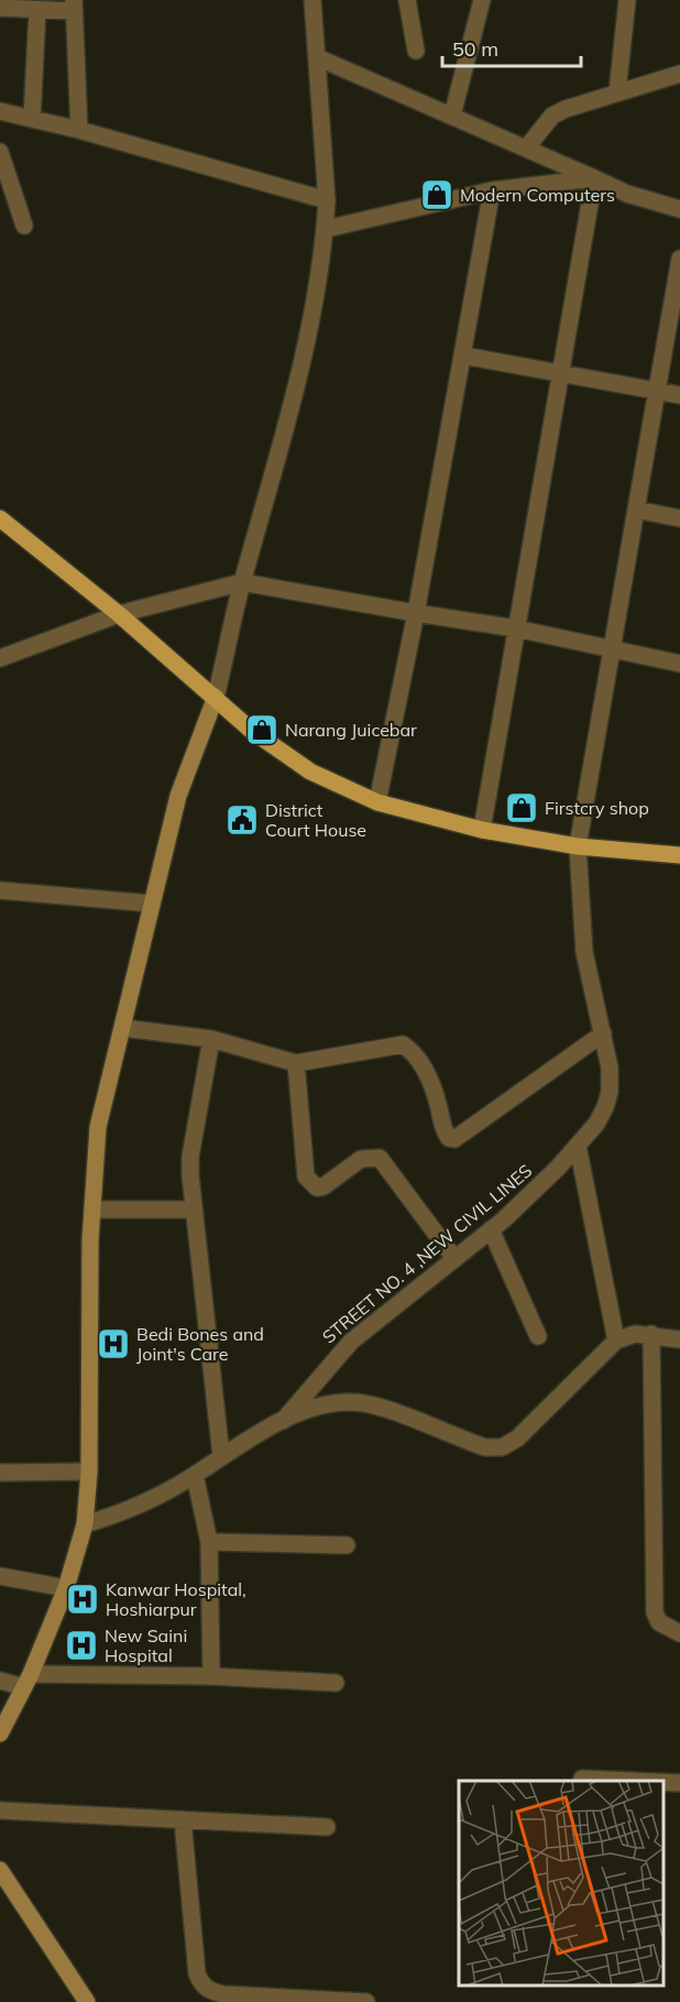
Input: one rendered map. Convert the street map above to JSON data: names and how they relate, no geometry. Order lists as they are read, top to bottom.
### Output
{
  "streets": {
    "street": ["STREET NO. 4 ,NEW CIVIL LINES"]
  },
  "places": {
    "shop": ["Modern Computers", "Narang Juicebar", "Firstcry shop"],
    "public building": ["District Court House"],
    "hospital": ["Bedi Bones and Joint's Care", "Kanwar Hospital, Hoshiarpur", "New Saini Hospital"]
  },
  "scale_bar": "50 m"
}
